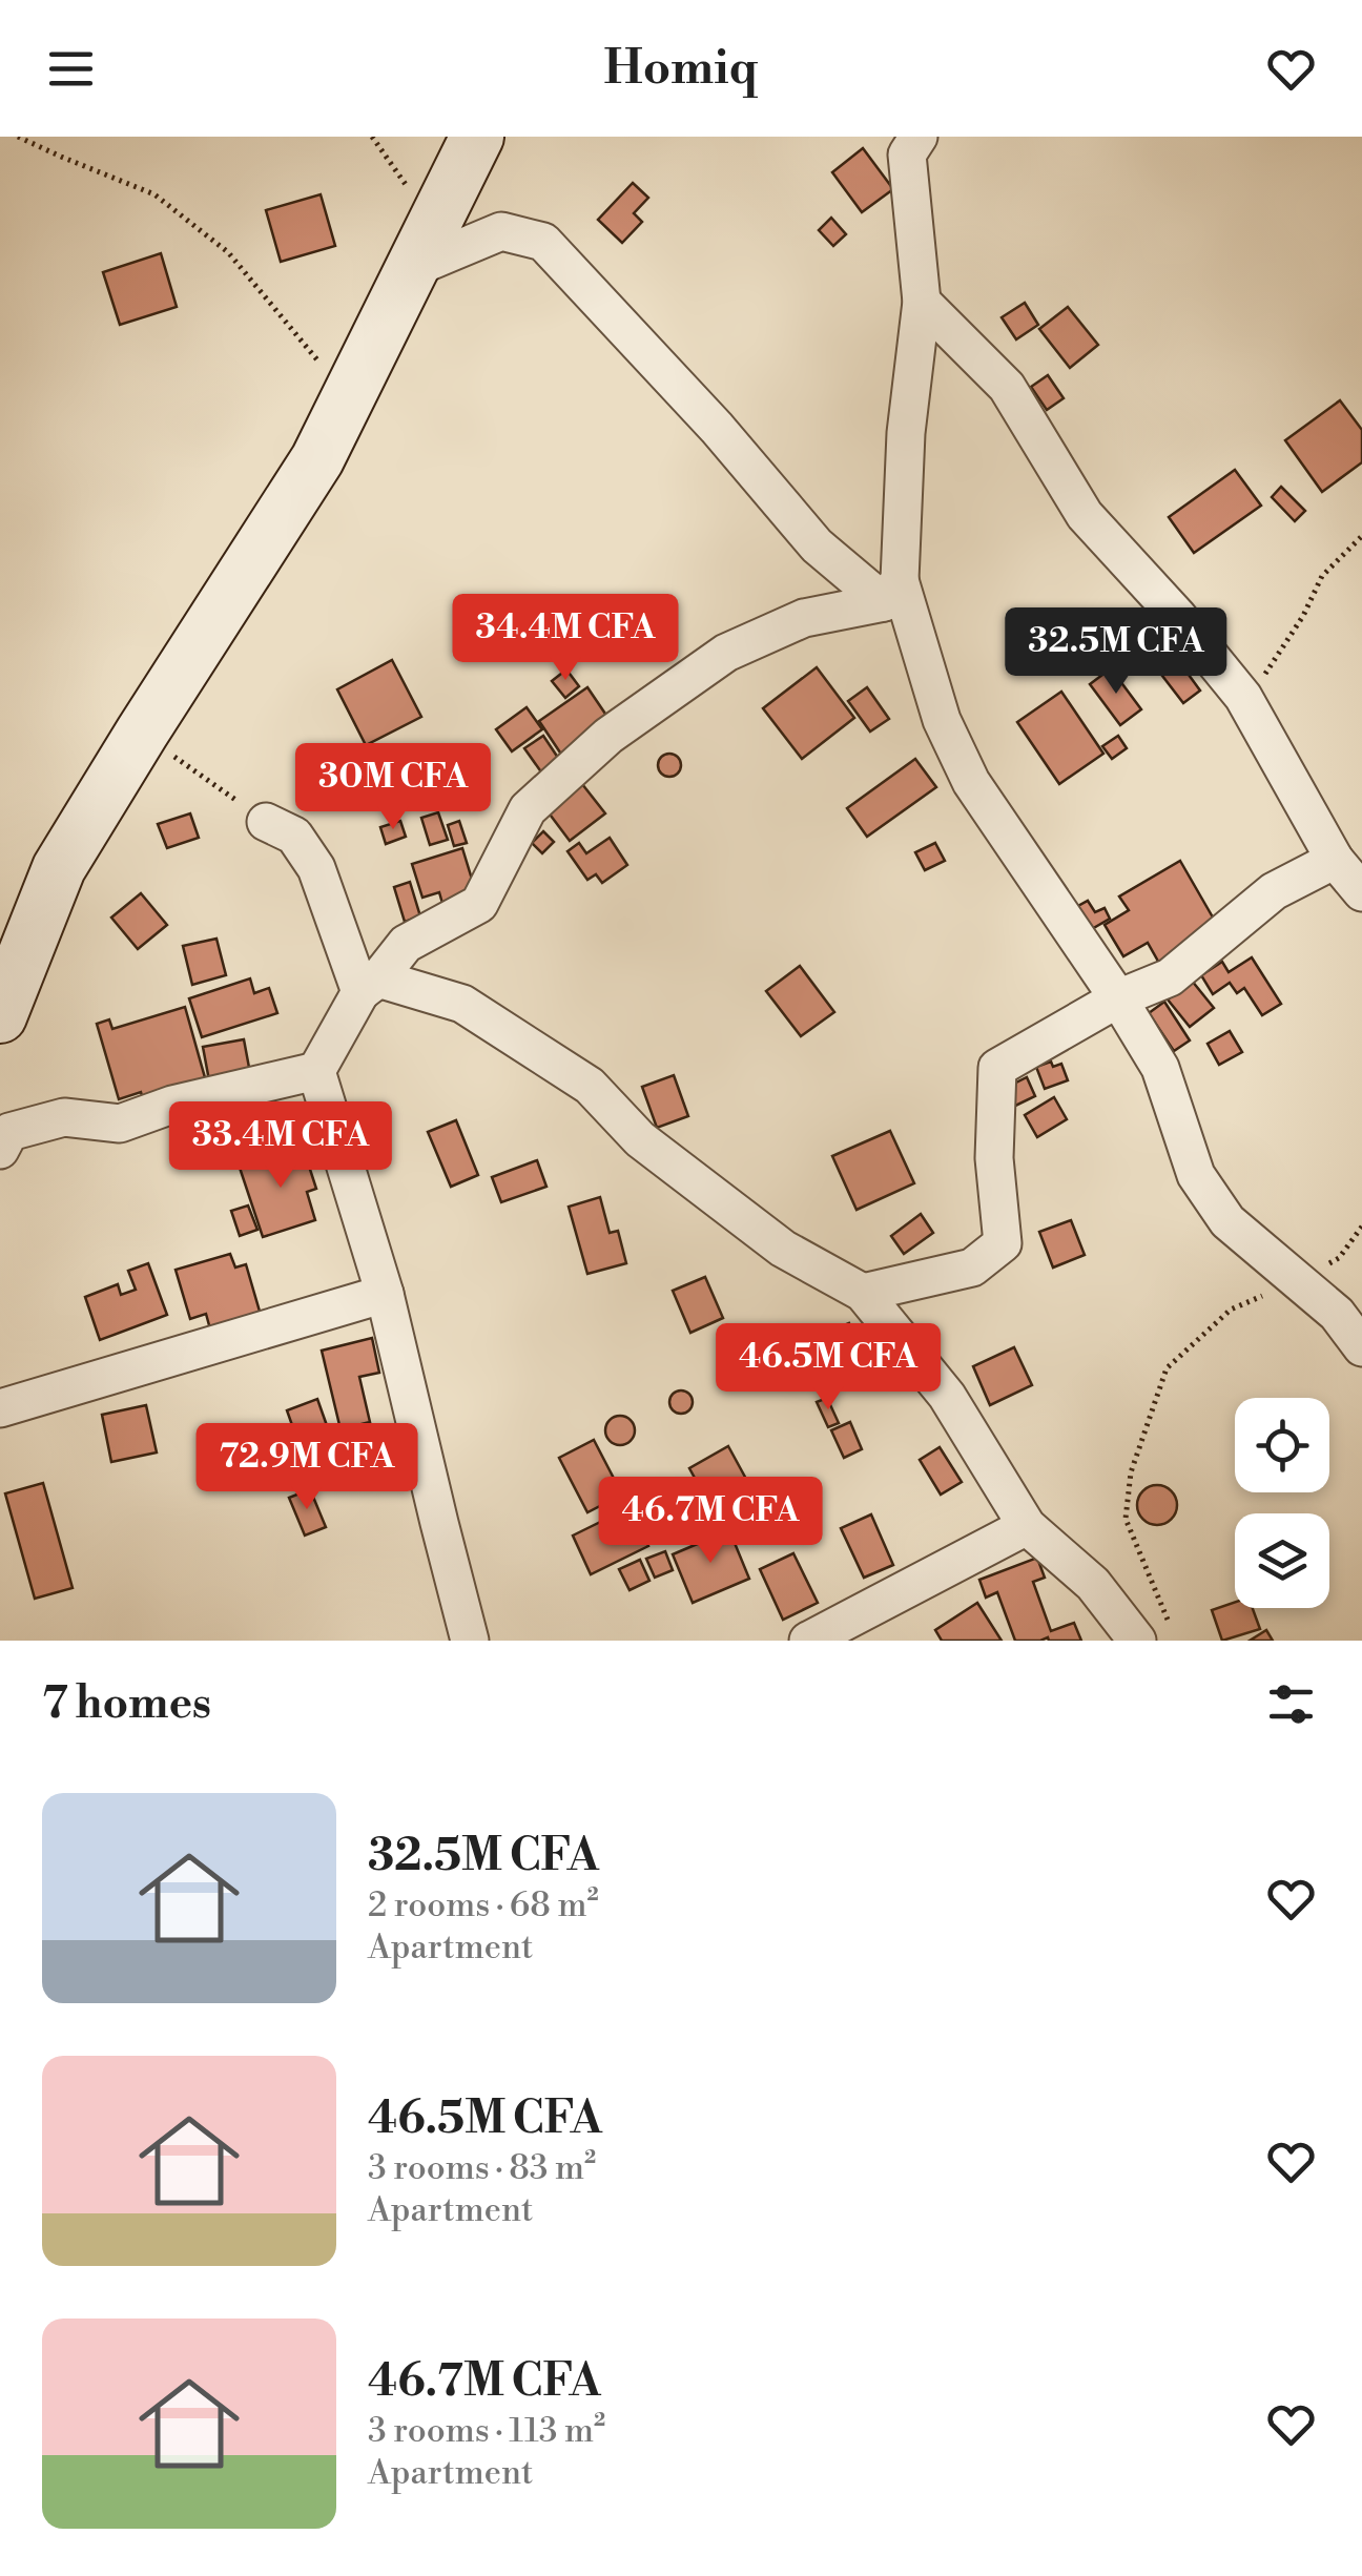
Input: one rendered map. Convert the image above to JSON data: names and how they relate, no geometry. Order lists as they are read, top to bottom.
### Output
{
  "page": {
    "header": "Homiq",
    "price": [
      "34.4M CFA",
      "32.5M CFA",
      "30M CFA",
      "33.4M CFA",
      "46.5M CFA",
      "72.9M CFA",
      "46.7M CFA"
    ],
    "heading": "7 homes",
    "list": [
      {
        "name": "32.5M CFA",
        "note": "2 rooms · 68 m² · Apartment"
      },
      {
        "name": "46.5M CFA",
        "note": "3 rooms · 83 m² · Apartment"
      },
      {
        "name": "46.7M CFA",
        "note": "3 rooms · 113 m² · Apartment"
      }
    ]
  }
}
